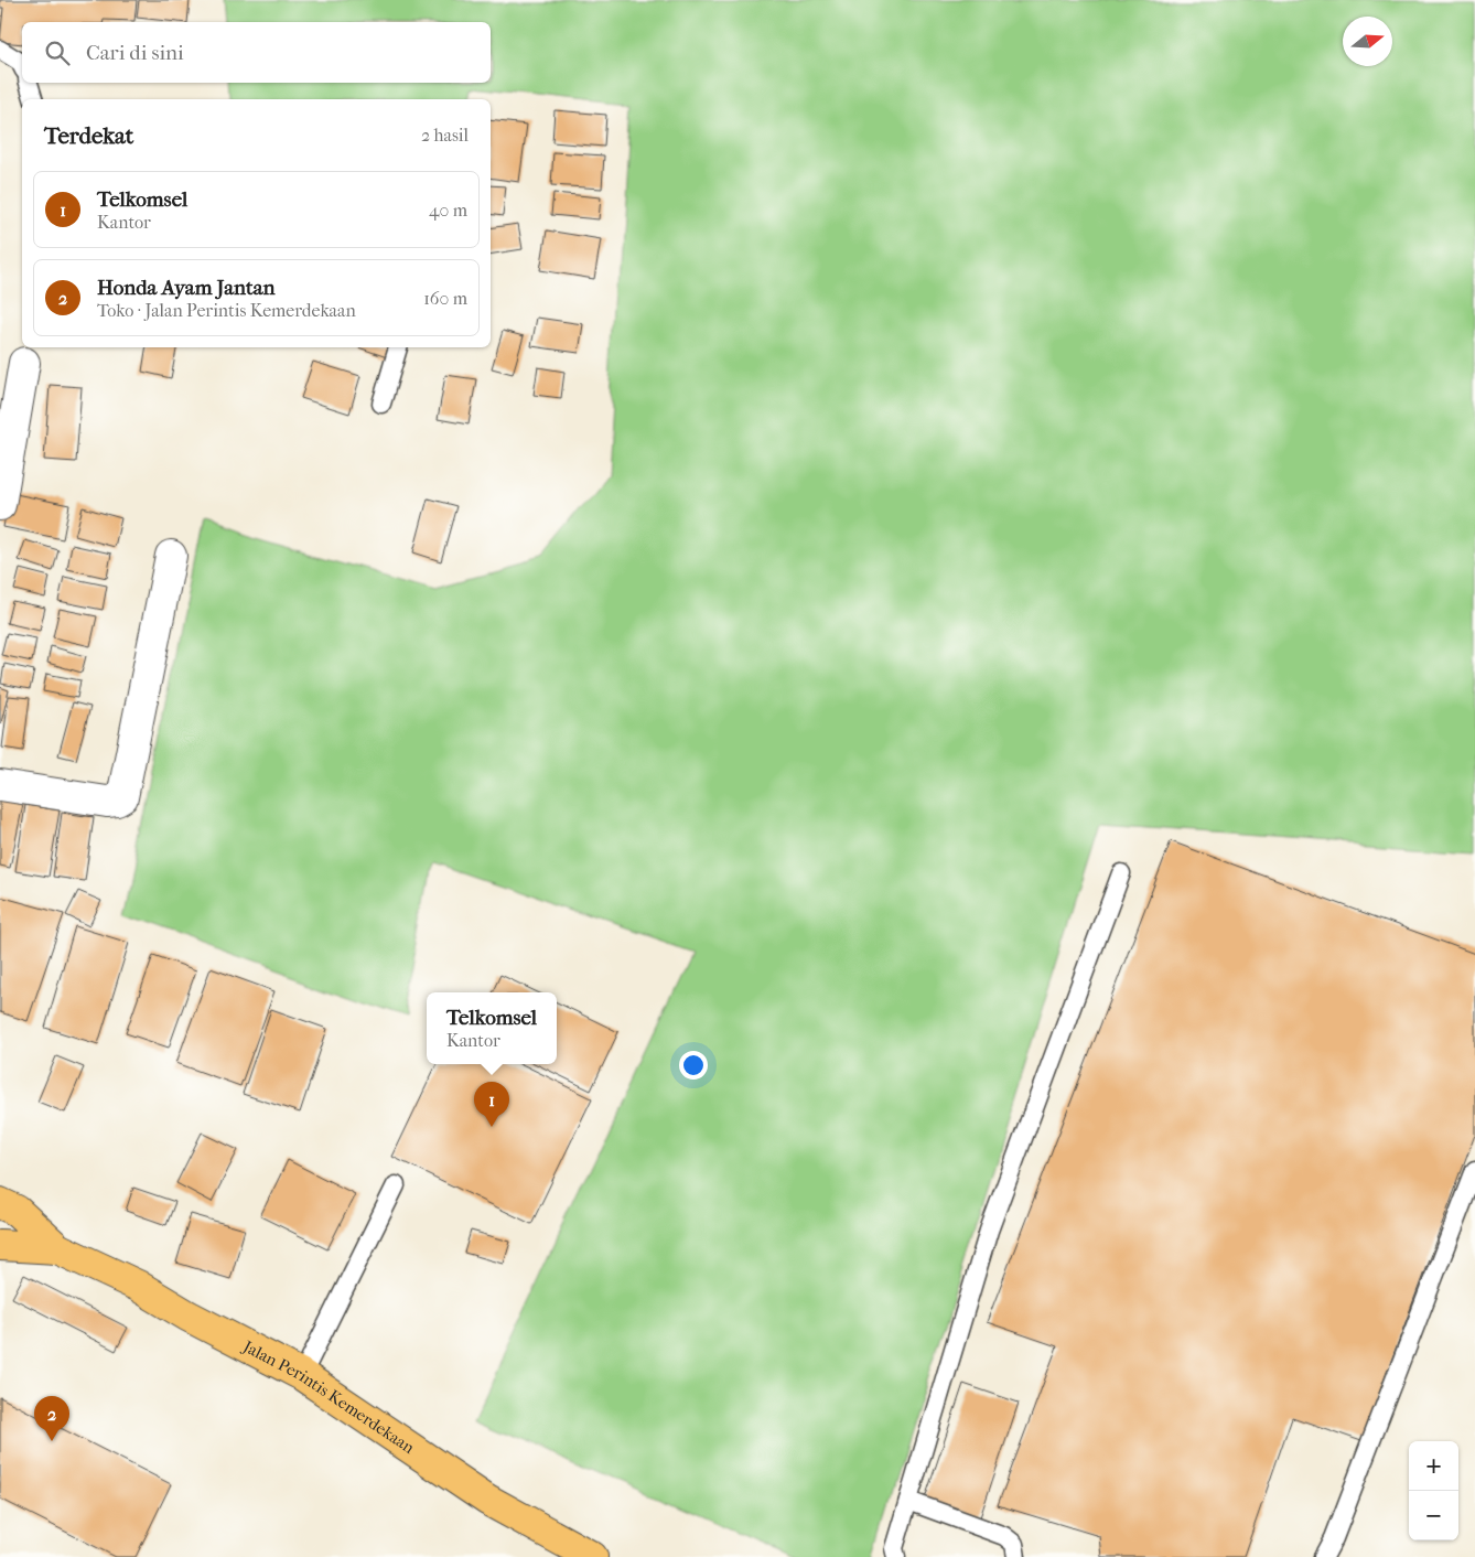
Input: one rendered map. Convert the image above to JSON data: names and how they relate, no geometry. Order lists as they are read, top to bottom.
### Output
{
  "streets": {
    "highway": ["Jalan Perintis Kemerdekaan"]
  },
  "north": "right",
  "page": {
    "search": "Cari di sini",
    "heading": ["Terdekat", "2 hasil"],
    "list": [
      {
        "mark": "1",
        "name": "Telkomsel",
        "note": "Kantor",
        "value": "40 m"
      },
      {
        "mark": "2",
        "name": "Honda Ayam Jantan",
        "note": "Toko · Jalan Perintis Kemerdekaan",
        "value": "160 m"
      }
    ],
    "popup": ["Telkomsel", "Kantor"],
    "pins": ["1", "2"],
    "map_buttons": ["+", "−"]
  }
}
